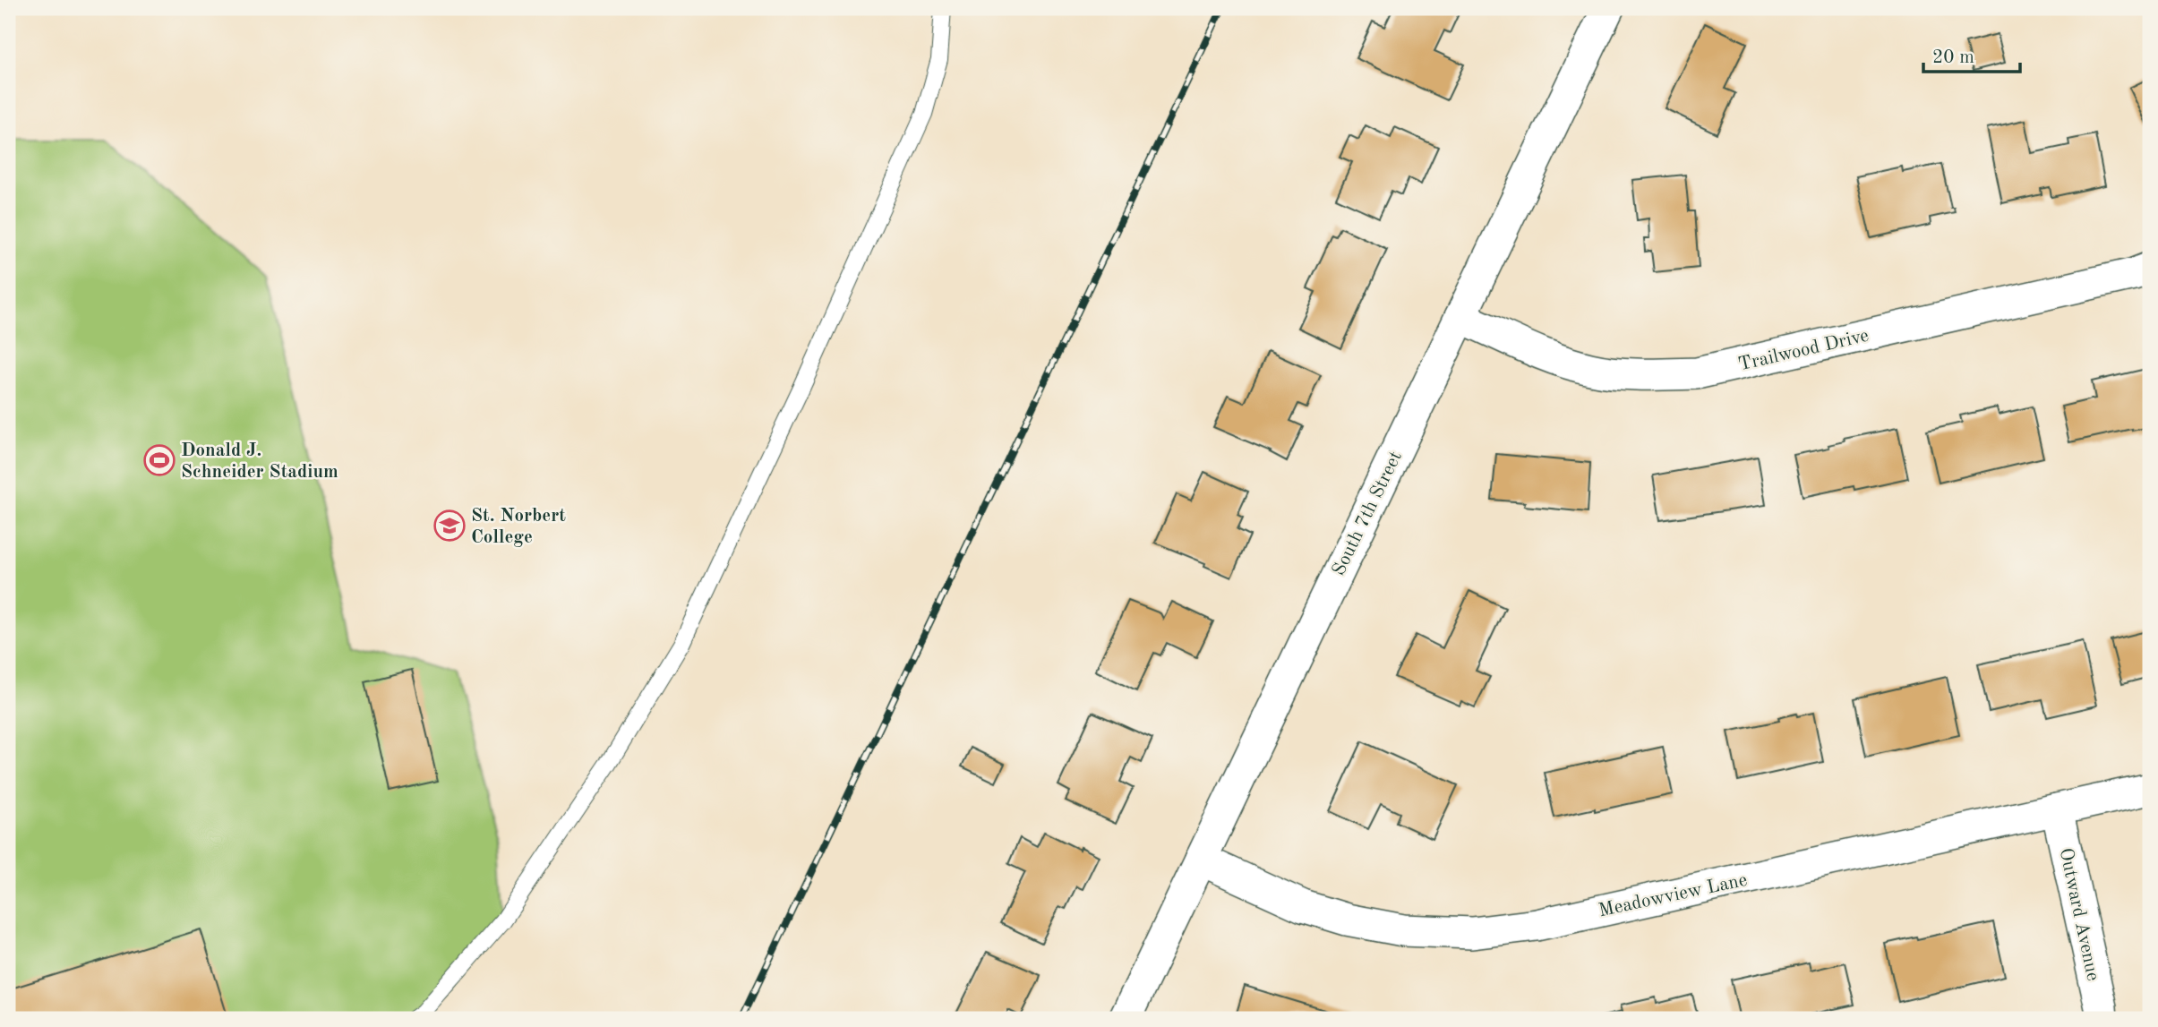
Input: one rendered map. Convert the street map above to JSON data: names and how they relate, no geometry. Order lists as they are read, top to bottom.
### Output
{
  "streets": {
    "street": [
      "Trailwood Drive",
      "South 7th Street",
      "Meadowview Lane",
      "Outward Avenue"
    ]
  },
  "crossings": [
    ["Trailwood Drive", "South 7th Street"],
    ["South 7th Street", "Meadowview Lane"],
    ["Meadowview Lane", "Outward Avenue"]
  ],
  "places": {
    "sports": ["Donald J. Schneider Stadium"],
    "school or university": ["St. Norbert College"]
  },
  "scale_bar": "20 m"
}
